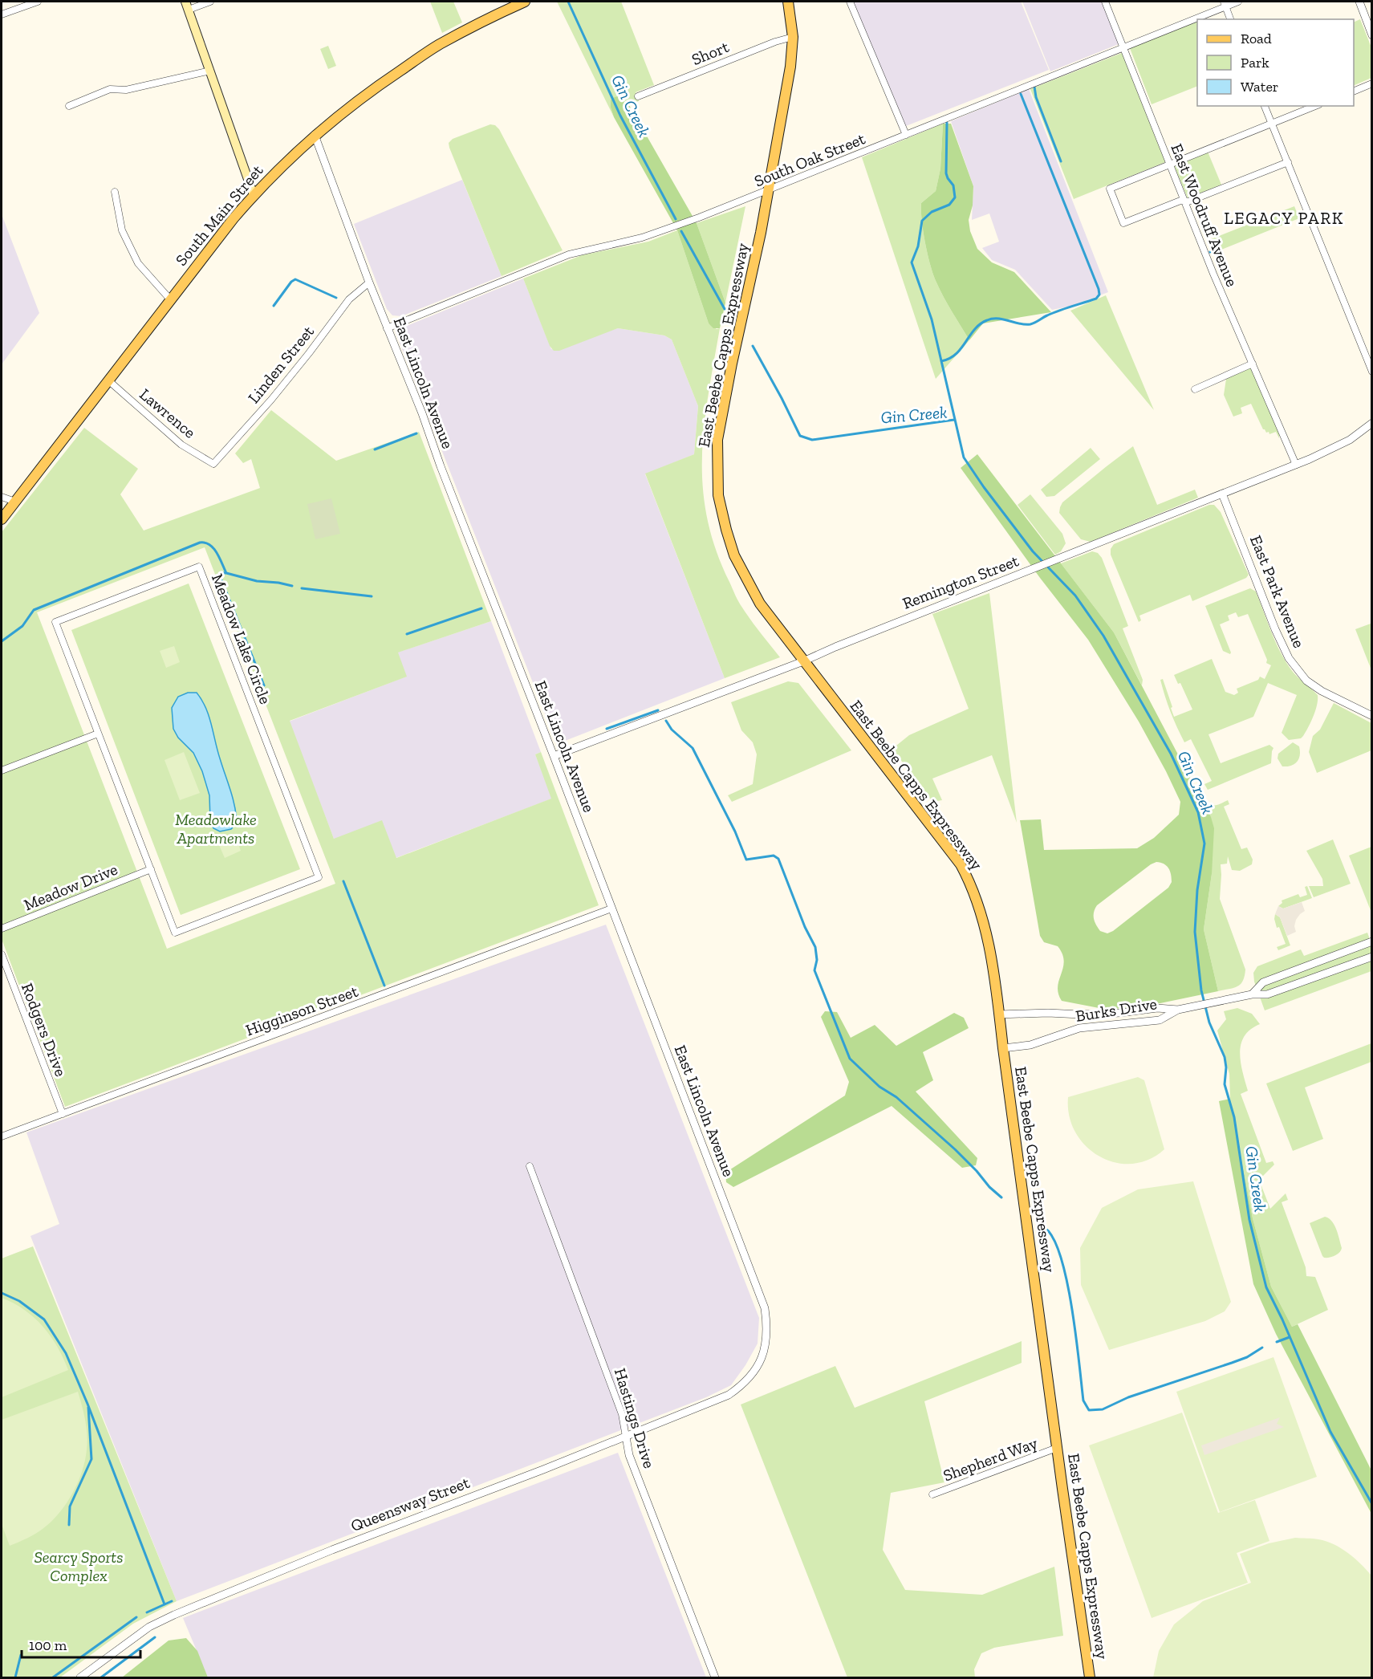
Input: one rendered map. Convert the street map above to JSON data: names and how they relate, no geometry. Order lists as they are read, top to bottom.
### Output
{
  "streets": {
    "main road": ["South Main Street", "East Beebe Capps Expressway"],
    "street": [
      "Short",
      "South Oak Street",
      "East Woodruff Avenue",
      "Linden Street",
      "East Lincoln Avenue",
      "Lawrence",
      "Remington Street",
      "East Park Avenue",
      "Meadow Lake Circle",
      "Meadow Drive",
      "Burks Drive",
      "Higginson Street",
      "Rodgers Drive",
      "Hastings Drive",
      "Shepherd Way",
      "Queensway Street"
    ]
  },
  "crossings": [
    ["Short", "East Beebe Capps Expressway"],
    ["South Oak Street", "East Woodruff Avenue"],
    ["South Oak Street", "East Beebe Capps Expressway"],
    ["South Oak Street", "East Lincoln Avenue"],
    ["South Main Street", "East Lincoln Avenue"],
    ["South Main Street", "Lawrence"],
    ["East Woodruff Avenue", "Remington Street"],
    ["East Beebe Capps Expressway", "Remington Street"],
    ["East Beebe Capps Expressway", "Burks Drive"],
    ["East Beebe Capps Expressway", "Shepherd Way"],
    ["Linden Street", "East Lincoln Avenue"],
    ["Linden Street", "Lawrence"],
    ["East Lincoln Avenue", "Remington Street"],
    ["East Lincoln Avenue", "Higginson Street"],
    ["East Lincoln Avenue", "Queensway Street"],
    ["Remington Street", "East Park Avenue"],
    ["Meadow Lake Circle", "Meadow Drive"],
    ["Higginson Street", "Rodgers Drive"],
    ["Hastings Drive", "Queensway Street"]
  ],
  "districts": ["LEGACY PARK"],
  "water": ["Gin Creek"],
  "parks": ["Meadowlake Apartments", "Searcy Sports Complex"],
  "legend": ["Road", "Park", "Water"],
  "scale_bar": "100 m"
}
